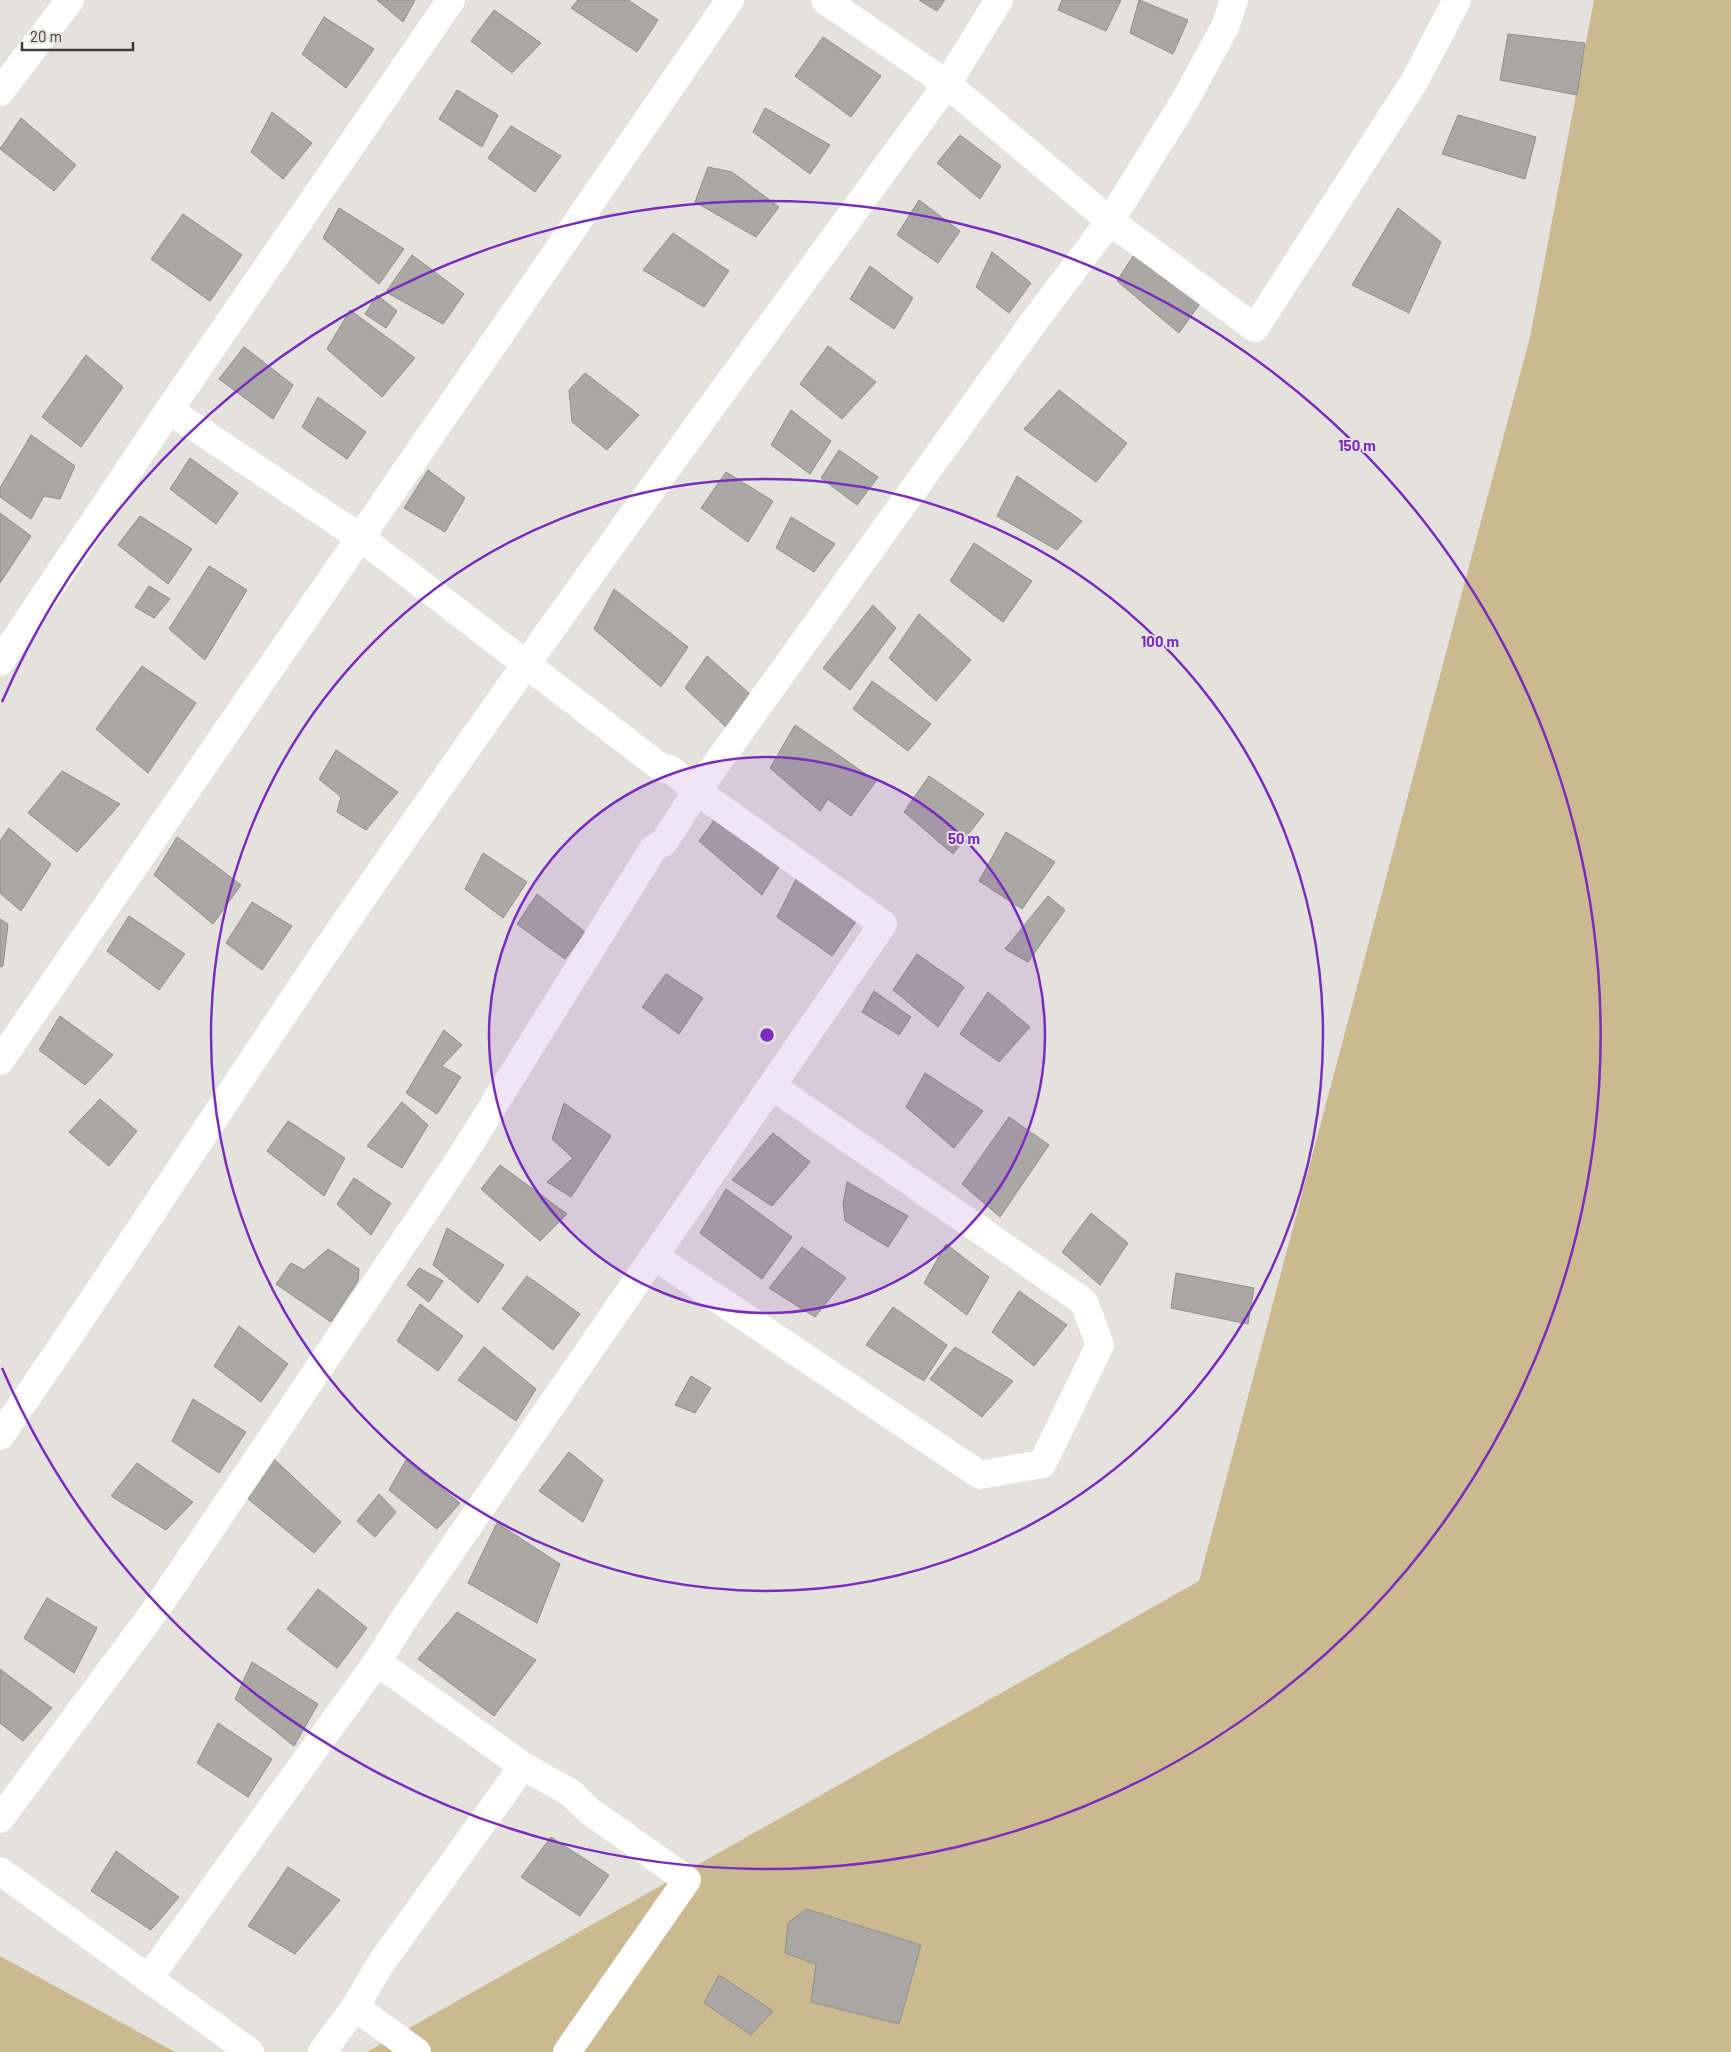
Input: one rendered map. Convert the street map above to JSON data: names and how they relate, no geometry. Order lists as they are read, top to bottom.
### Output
{
  "scale_bar": "20 m",
  "rings": ["150 m", "100 m", "50 m"]
}
